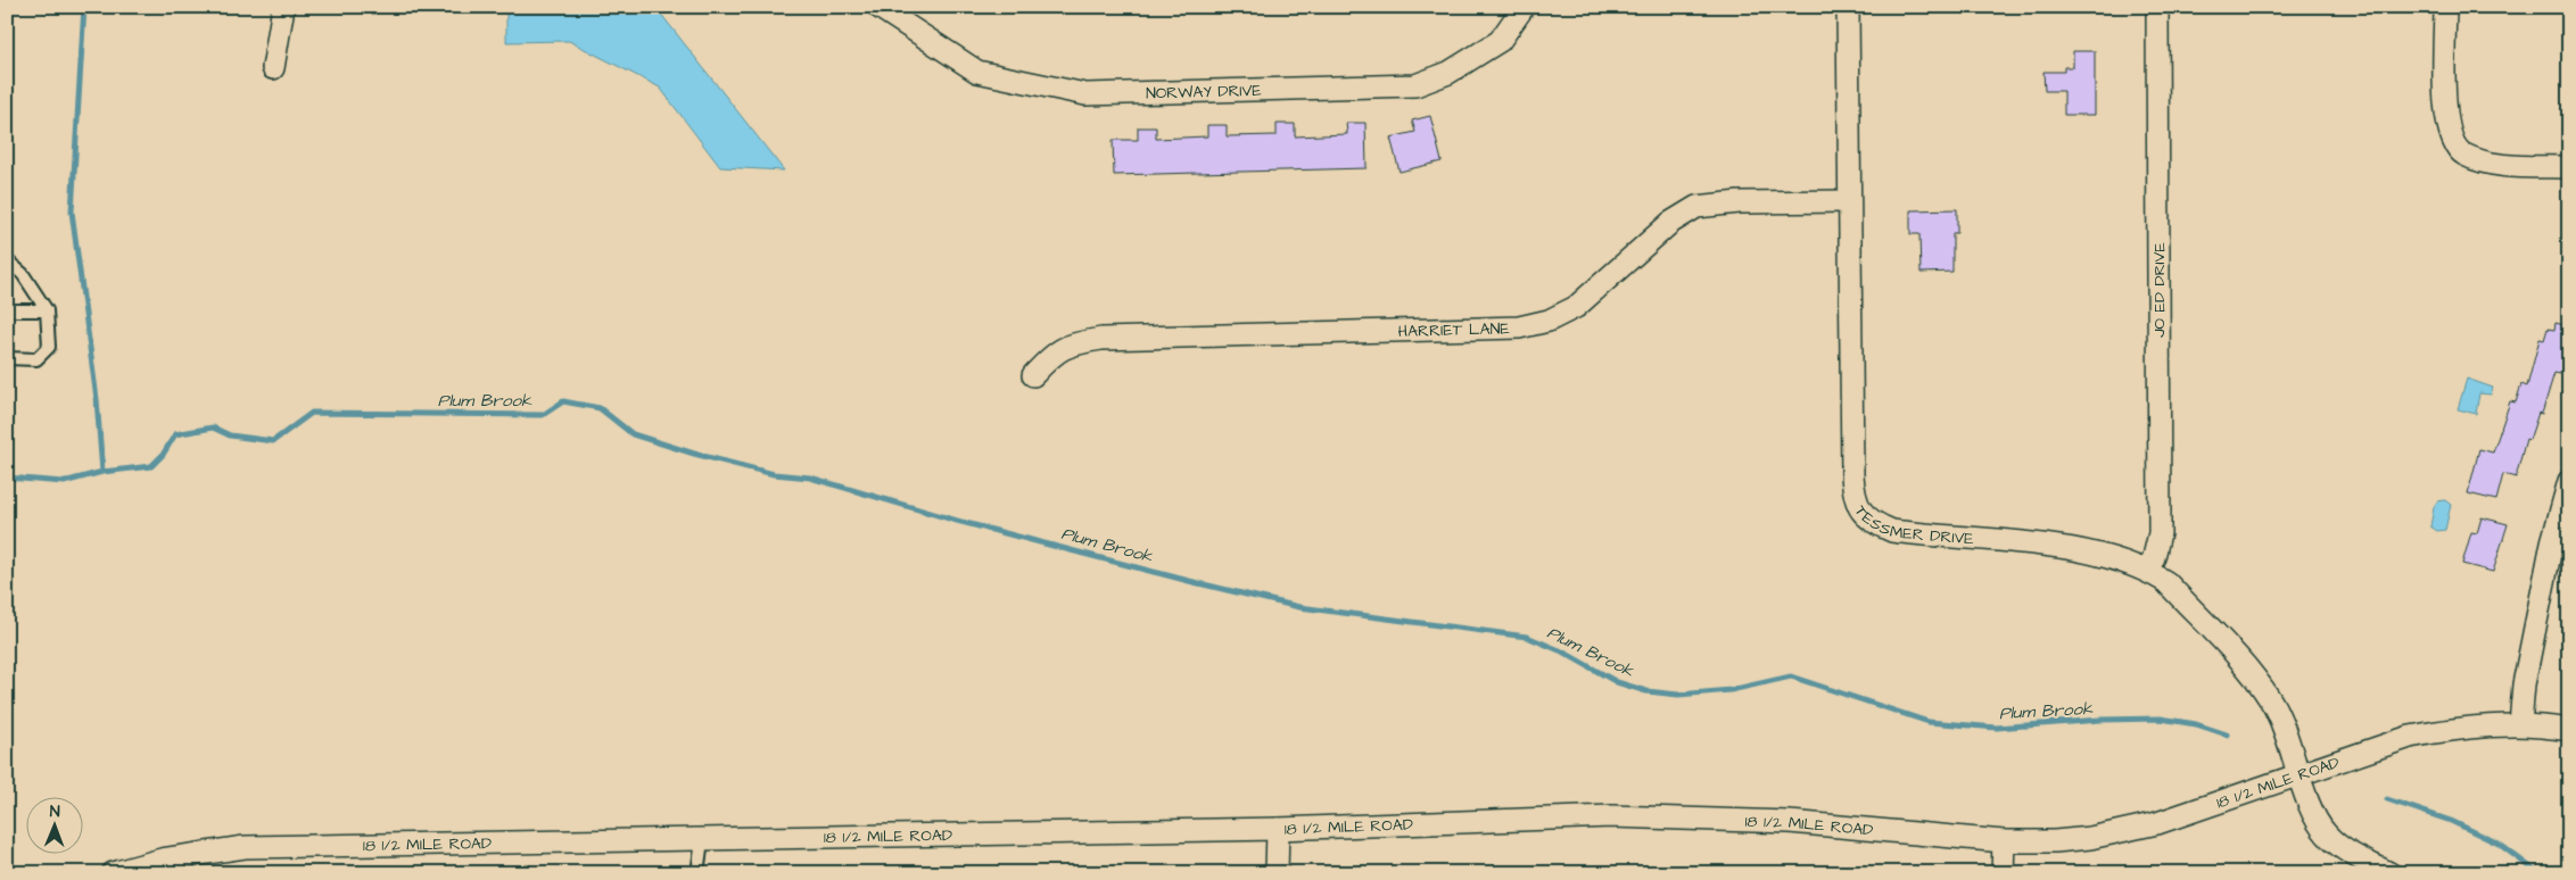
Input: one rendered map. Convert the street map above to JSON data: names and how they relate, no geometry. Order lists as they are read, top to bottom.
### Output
{
  "streets": {
    "street": [
      "NORWAY DRIVE",
      "JO ED DRIVE",
      "HARRIET LANE",
      "TESSMER DRIVE",
      "18 1/2 MILE ROAD"
    ]
  },
  "crossings": [
    ["JO ED DRIVE", "TESSMER DRIVE"],
    ["HARRIET LANE", "TESSMER DRIVE"],
    ["TESSMER DRIVE", "18 1/2 MILE ROAD"]
  ],
  "water": ["Plum Brook"],
  "north": "top"
}
